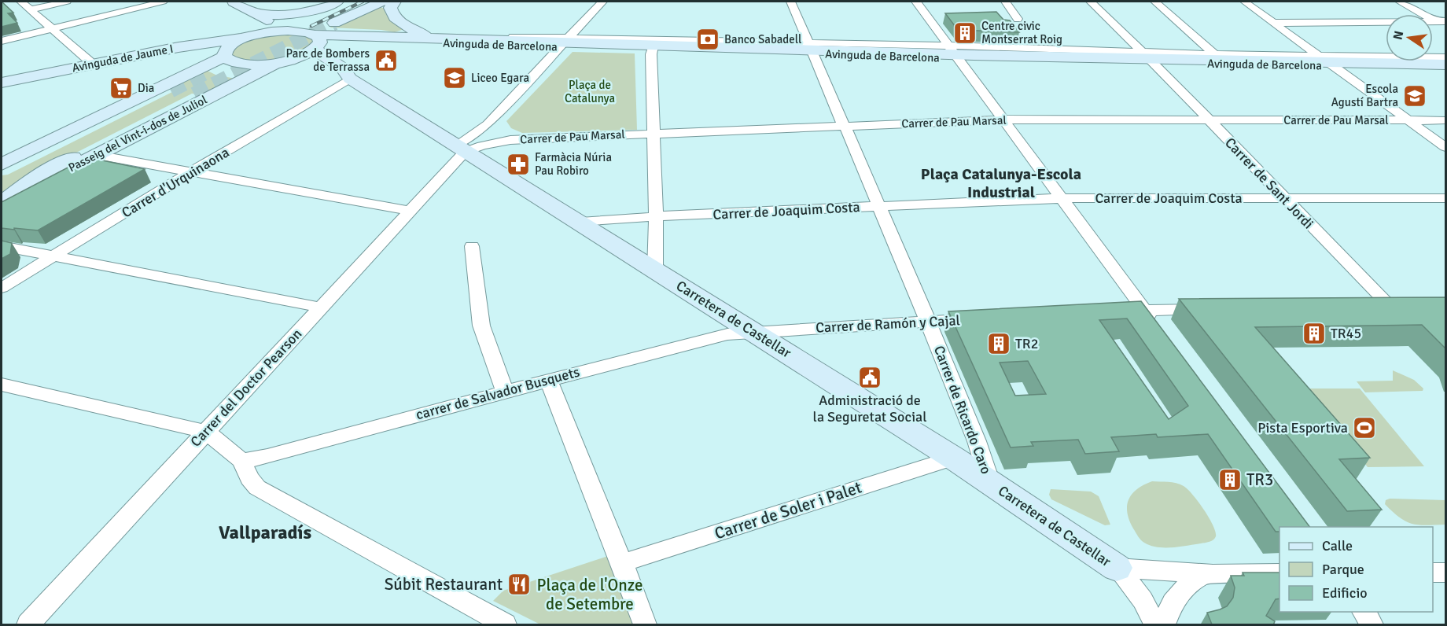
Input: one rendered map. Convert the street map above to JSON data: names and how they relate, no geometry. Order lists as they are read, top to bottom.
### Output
{
  "streets": {
    "street": [
      "Avinguda de Barcelona",
      "Avinguda de Jaume I",
      "Carrer de Pau Marsal",
      "Passeig del Vint-i-dos de Juliol",
      "Carrer d'Urquinaona",
      "Carrer de Sant Jordi",
      "Carrer de Joaquim Costa",
      "Carretera de Castellar",
      "Carrer de Ramón y Cajal",
      "Carrer del Doctor Pearson",
      "carrer de Salvador Busquets",
      "Carrer de Ricardo Caro",
      "Carrer de Soler i Palet"
    ]
  },
  "crossings": [
    ["Avinguda de Barcelona", "Carrer de Sant Jordi"],
    ["Avinguda de Barcelona", "Carretera de Castellar"],
    ["Avinguda de Barcelona", "Carrer del Doctor Pearson"],
    ["Avinguda de Barcelona", "Carrer de Ricardo Caro"],
    ["Avinguda de Jaume I", "Passeig del Vint-i-dos de Juliol"],
    ["Carrer de Pau Marsal", "Carrer de Sant Jordi"],
    ["Carrer de Pau Marsal", "Carretera de Castellar"],
    ["Carrer de Pau Marsal", "Carrer del Doctor Pearson"],
    ["Carrer de Pau Marsal", "Carrer de Ricardo Caro"],
    ["Carrer d'Urquinaona", "Carretera de Castellar"],
    ["Carrer de Sant Jordi", "Carrer de Joaquim Costa"],
    ["Carrer de Joaquim Costa", "Carretera de Castellar"],
    ["Carrer de Joaquim Costa", "Carrer de Ricardo Caro"],
    ["Carretera de Castellar", "Carrer de Ramón y Cajal"],
    ["Carretera de Castellar", "Carrer del Doctor Pearson"],
    ["Carretera de Castellar", "carrer de Salvador Busquets"],
    ["Carretera de Castellar", "Carrer de Ricardo Caro"],
    ["Carretera de Castellar", "Carrer de Soler i Palet"],
    ["Carrer de Ramón y Cajal", "carrer de Salvador Busquets"],
    ["Carrer de Ramón y Cajal", "Carrer de Ricardo Caro"]
  ],
  "districts": ["Plaça Catalunya-Escola Industrial", "Vallparadís"],
  "parks": ["Plaça de Catalunya", "Plaça de l'Onze de Setembre"],
  "places": {
    "building": [
      "Centre civic Montserrat Roig",
      "TR45",
      "TR2",
      "TR3"
    ],
    "bank": ["Banco Sabadell"],
    "public building": ["Parc de Bombers de Terrassa", "Administració de la Seguretat Social"],
    "school or university": ["Liceo Egara", "Escola Agustí Bartra"],
    "supermarket": ["Dia"],
    "pharmacy": ["Farmàcia Núria Pau Robiro"],
    "sports": ["Pista Esportiva"],
    "restaurant": ["Súbit Restaurant"]
  },
  "legend": ["Calle", "Parque", "Edificio"],
  "north": "left"
}
